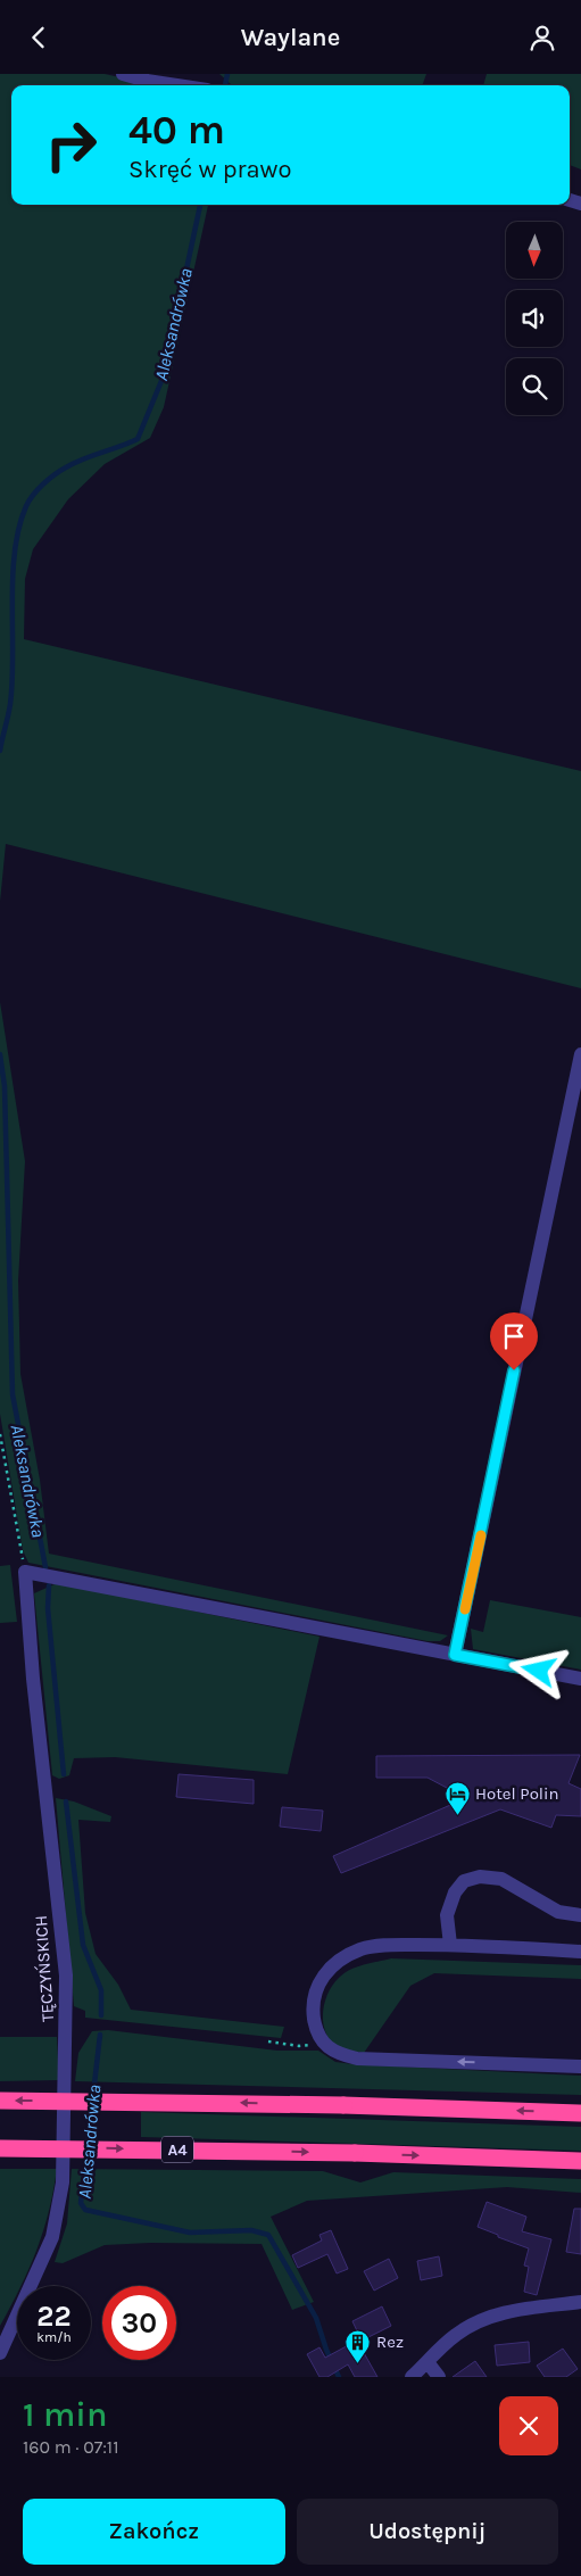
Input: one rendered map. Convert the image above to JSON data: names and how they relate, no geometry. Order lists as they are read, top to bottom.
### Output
{
  "streets": {
    "highway": ["A4"],
    "street": ["TĘCZYŃSKICH"]
  },
  "water": ["Aleksandrówka"],
  "places": {
    "hotel": ["Hotel Polin"],
    "building": ["Rez"]
  },
  "north": "bottom",
  "page": {
    "header": "Waylane",
    "turn": ["40 m", "Skręć w prawo"],
    "speed": "22 km/h",
    "limit": "30",
    "heading": ["1 min", "160 m · 07:11"],
    "buttons": ["Zakończ", "Udostępnij"]
  }
}
